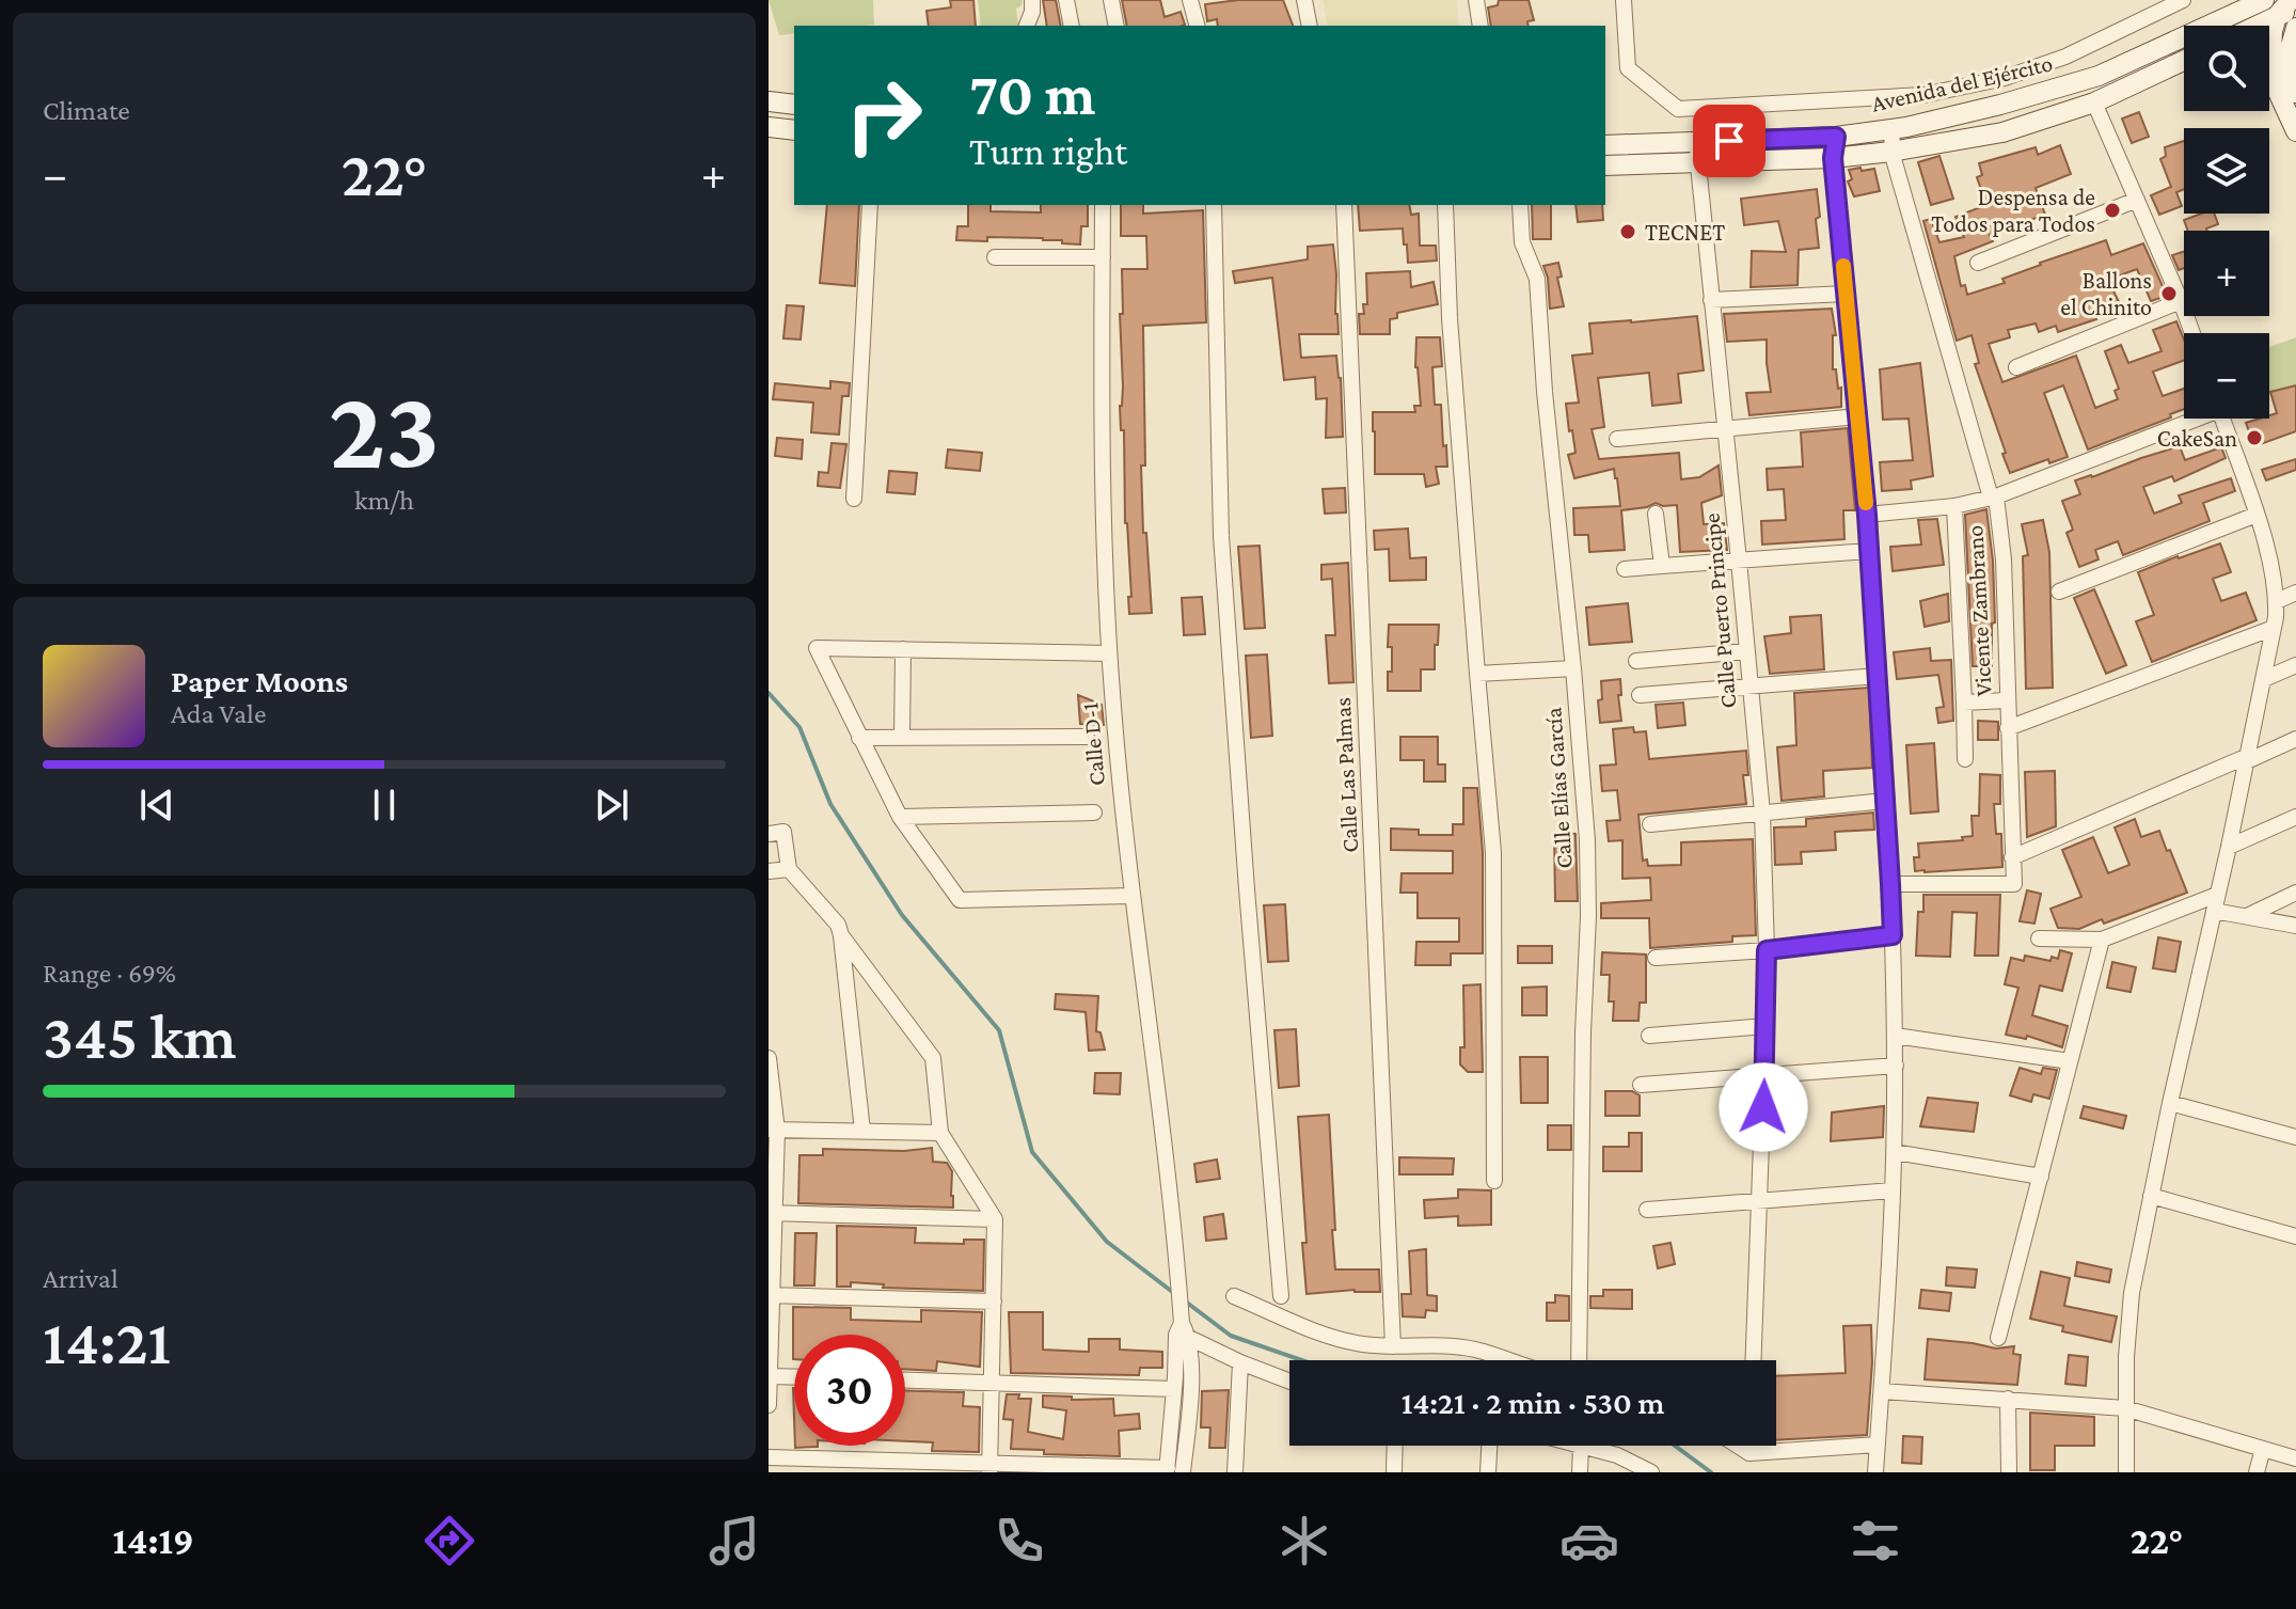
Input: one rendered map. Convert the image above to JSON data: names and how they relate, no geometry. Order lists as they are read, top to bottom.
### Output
{
  "streets": {
    "main road": ["Avenida del Ejército"],
    "street": [
      "Calle Puerto Principe",
      "Vicente Zambrano",
      "Calle D-1",
      "Calle Las Palmas",
      "Calle Elías García"
    ]
  },
  "crossings": [
    ["Avenida del Ejército", "Calle Puerto Principe"],
    ["Avenida del Ejército", "Vicente Zambrano"]
  ],
  "places": [
    "Despensa de Todos para Todos",
    "TECNET",
    "Ballons el Chinito",
    "CakeSan"
  ],
  "page": {
    "tile": [
      "Climate",
      ["23", "km/h"],
      ["Range · 69%", "345 km"],
      ["Arrival", "14:21"]
    ],
    "map_buttons": ["+", "−"],
    "turn": ["70 m", "Turn right"],
    "heat": ["−", "22°", "+"],
    "song": ["Paper Moons", "Ada Vale"],
    "limit": "30",
    "trip": "14:21 · 2 min · 530 m",
    "tabs": ["14:19", "22°"]
  }
}
